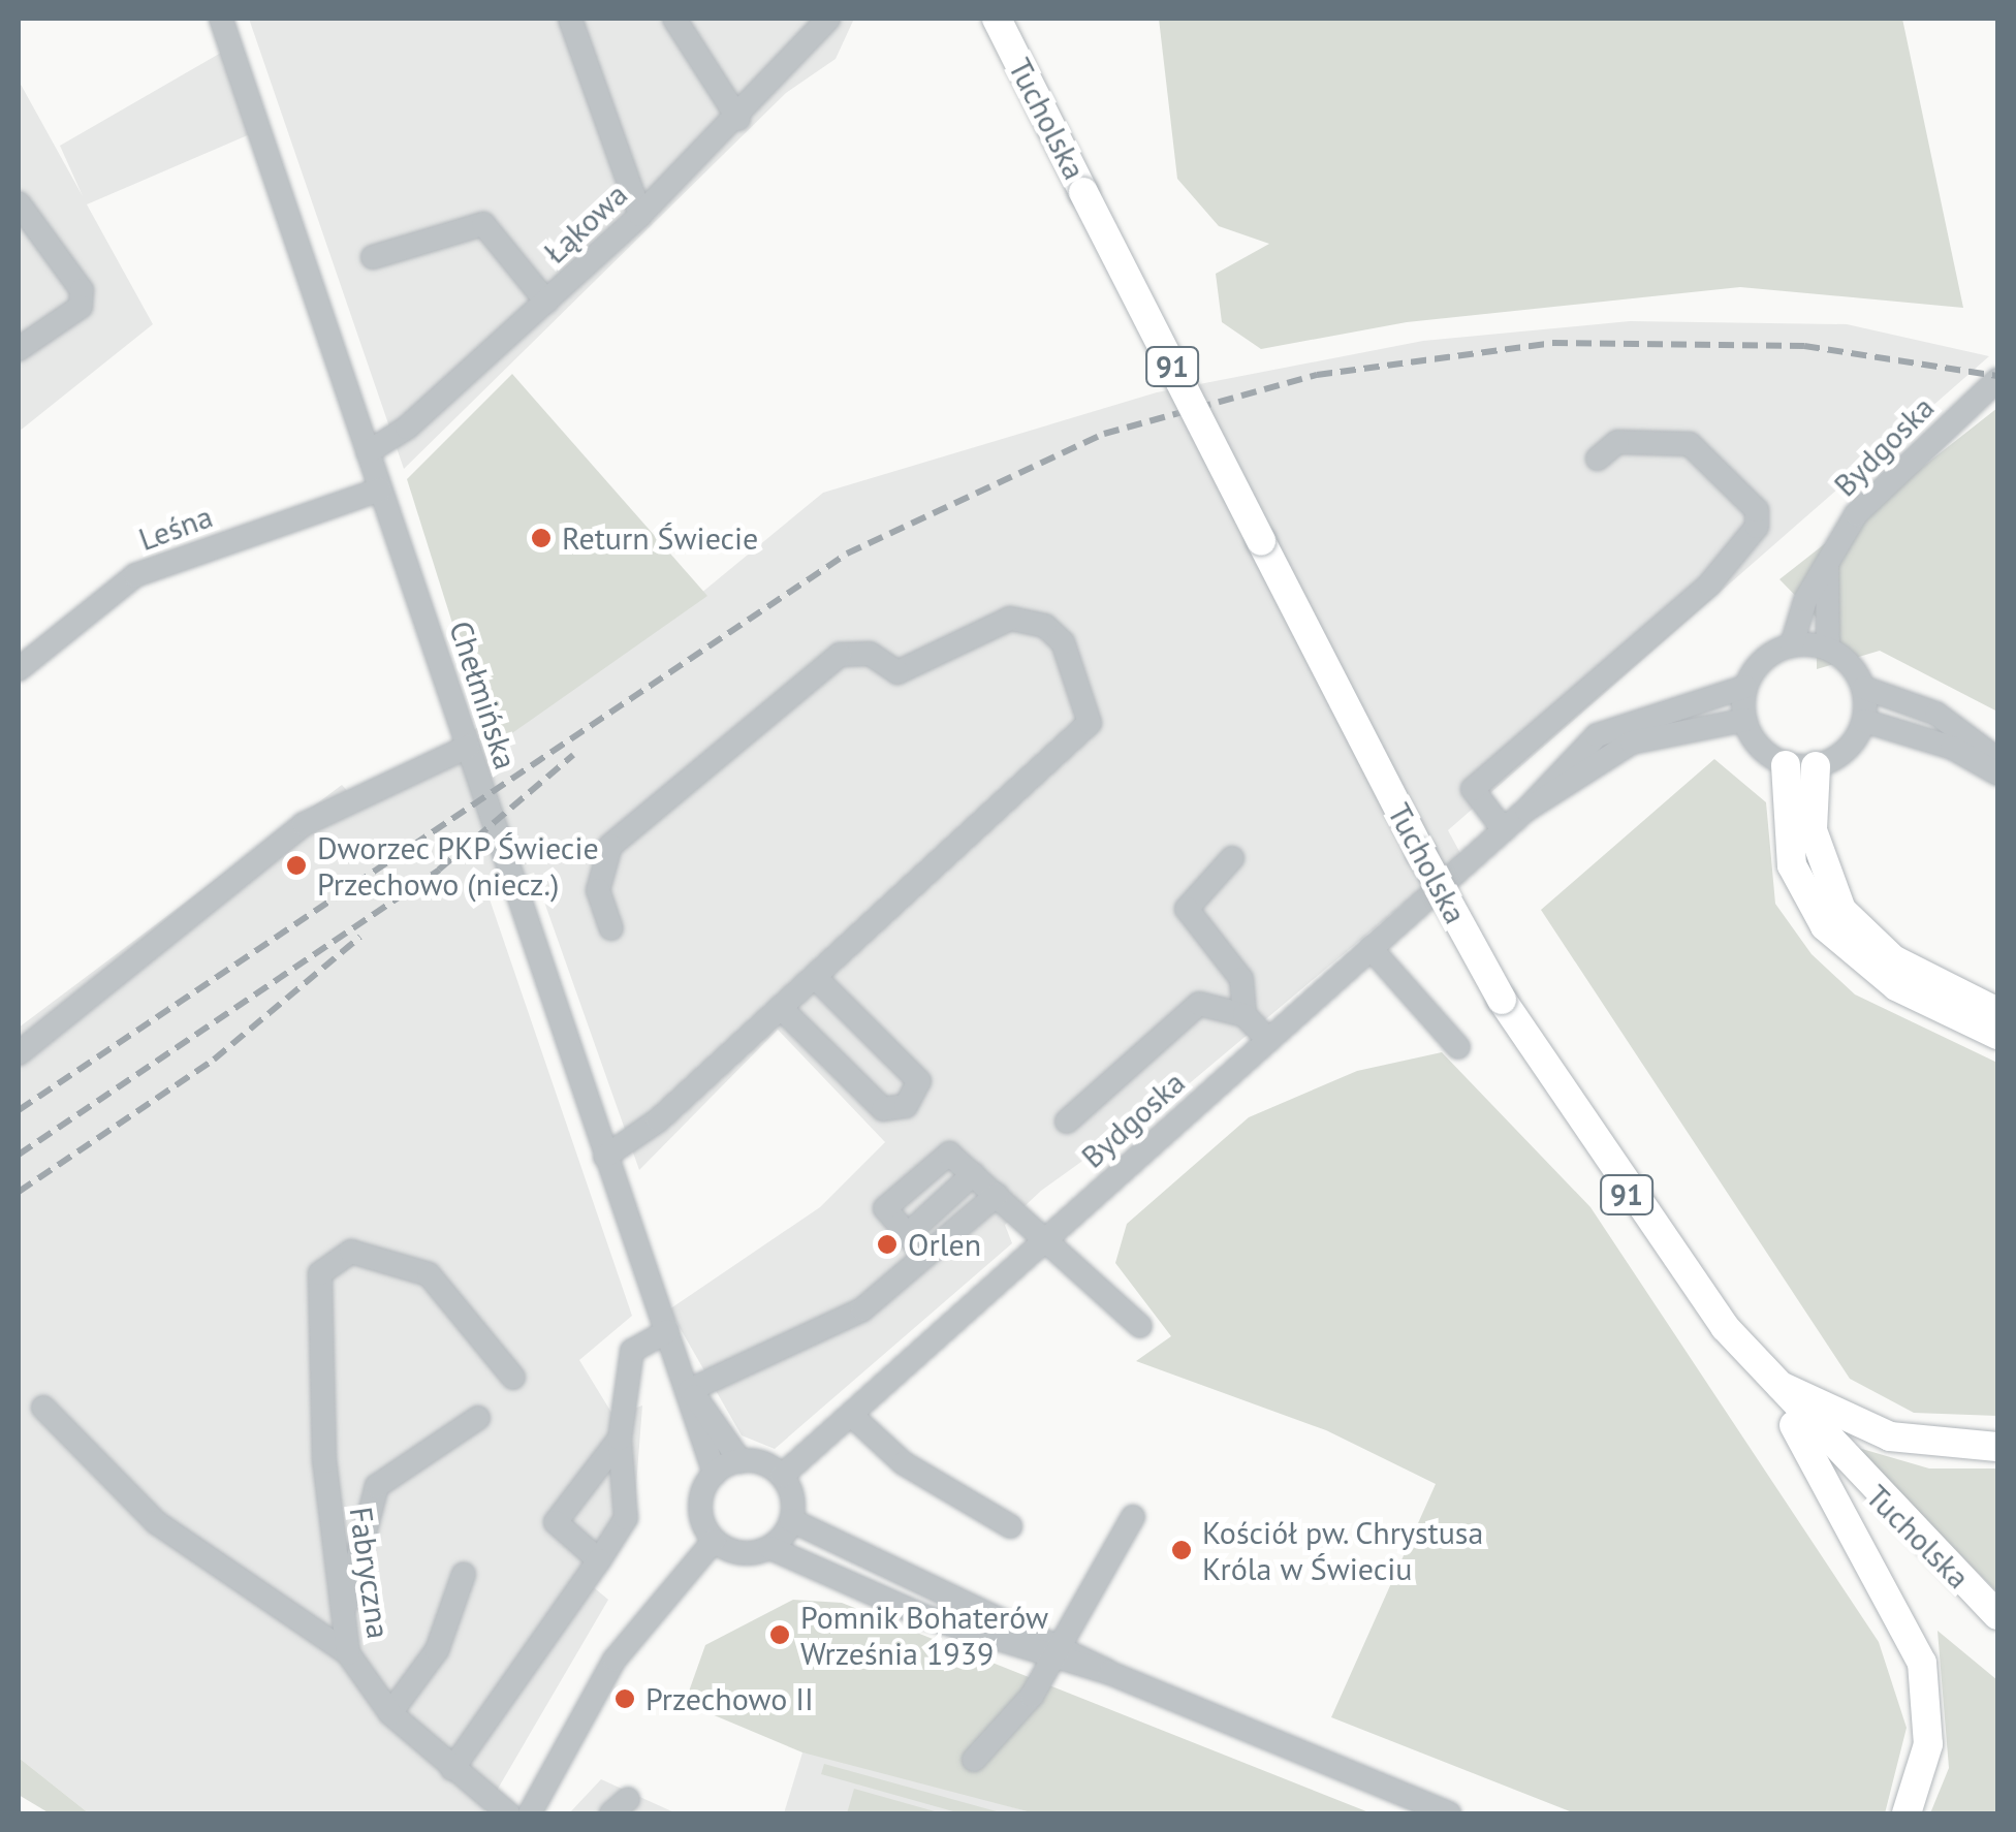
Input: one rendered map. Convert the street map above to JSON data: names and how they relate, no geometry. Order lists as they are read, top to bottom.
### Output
{
  "streets": {
    "main road": ["Tucholska", "91"],
    "street": [
      "Łąkowa",
      "Bydgoska",
      "Leśna",
      "Chełmińska",
      "Fabryczna"
    ]
  },
  "crossings": [
    ["Łąkowa", "Chełmińska"],
    ["Bydgoska", "Chełmińska"],
    ["Leśna", "Chełmińska"]
  ],
  "places": [
    "Return Świecie",
    "Dworzec PKP Świecie Przechowo (niecz.)",
    "Orlen",
    "Kościół pw. Chrystusa Króla w Świeciu",
    "Pomnik Bohaterów Września 1939",
    "Przechowo II"
  ]
}
